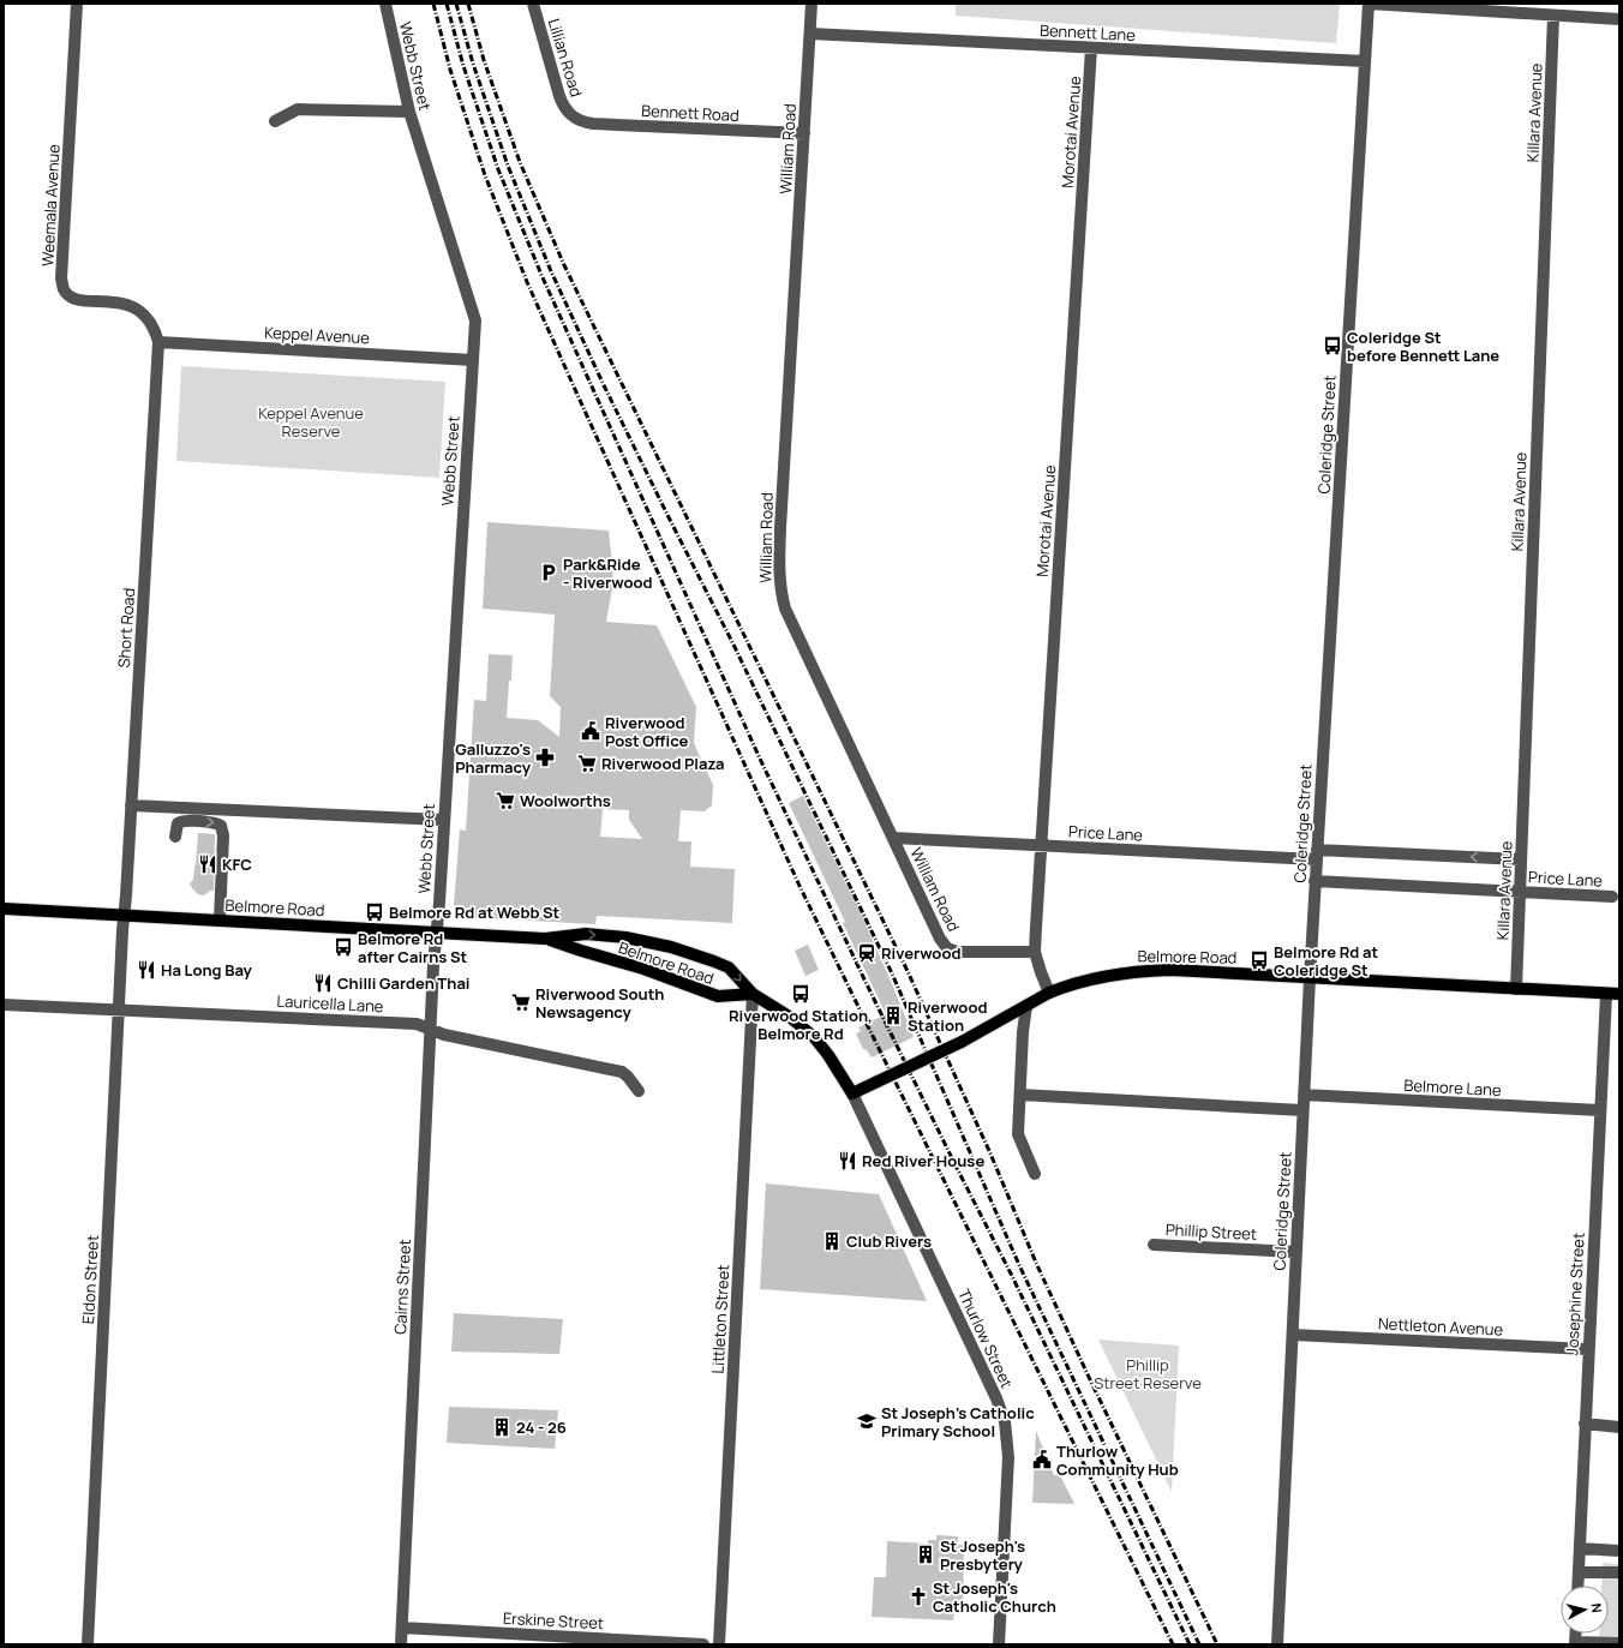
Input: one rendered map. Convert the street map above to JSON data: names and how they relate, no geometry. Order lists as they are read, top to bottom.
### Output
{
  "streets": {
    "main road": ["Belmore Road"],
    "street": [
      "Bennett Lane",
      "Lillian Road",
      "Webb Street",
      "Bennett Road",
      "Killara Avenue",
      "Morotai Avenue",
      "William Road",
      "Weemala Avenue",
      "Keppel Avenue",
      "Coleridge Street",
      "Short Road",
      "Price Lane",
      "Lauricella Lane",
      "Belmore Lane",
      "Phillip Street",
      "Eldon Street",
      "Cairns Street",
      "Josephine Street",
      "Littleton Street",
      "Nettleton Avenue",
      "Thurlow Street",
      "Erskine Street"
    ]
  },
  "crossings": [
    ["Bennett Lane", "Morotai Avenue"],
    ["Bennett Lane", "William Road"],
    ["Bennett Lane", "Coleridge Street"],
    ["Lillian Road", "Bennett Road"],
    ["Webb Street", "Keppel Avenue"],
    ["Webb Street", "Belmore Road"],
    ["Webb Street", "Cairns Street"],
    ["Bennett Road", "William Road"],
    ["Killara Avenue", "Price Lane"],
    ["Killara Avenue", "Belmore Road"],
    ["Morotai Avenue", "William Road"],
    ["Morotai Avenue", "Price Lane"],
    ["Morotai Avenue", "Belmore Road"],
    ["William Road", "Price Lane"],
    ["Weemala Avenue", "Keppel Avenue"],
    ["Weemala Avenue", "Short Road"],
    ["Keppel Avenue", "Short Road"],
    ["Coleridge Street", "Price Lane"],
    ["Coleridge Street", "Belmore Road"],
    ["Coleridge Street", "Belmore Lane"],
    ["Coleridge Street", "Phillip Street"],
    ["Coleridge Street", "Nettleton Avenue"],
    ["Short Road", "Belmore Road"],
    ["Short Road", "Eldon Street"],
    ["Belmore Road", "Eldon Street"],
    ["Belmore Road", "Cairns Street"],
    ["Belmore Road", "Josephine Street"],
    ["Belmore Road", "Littleton Street"],
    ["Belmore Road", "Thurlow Street"],
    ["Lauricella Lane", "Eldon Street"],
    ["Lauricella Lane", "Cairns Street"],
    ["Belmore Lane", "Josephine Street"],
    ["Cairns Street", "Erskine Street"],
    ["Josephine Street", "Nettleton Avenue"]
  ],
  "parks": ["Keppel Avenue Reserve", "Phillip Street Reserve"],
  "places": {
    "bus stop": [
      "Coleridge St before Bennett Lane",
      "Belmore Rd at Webb St",
      "Belmore Rd after Cairns St",
      "Belmore Rd at Coleridge St",
      "Riverwood Station, Belmore Rd"
    ],
    "parking": ["Park&Ride - Riverwood"],
    "public building": ["Riverwood Post Office", "Thurlow Community Hub"],
    "pharmacy": ["Galluzzo's Pharmacy"],
    "supermarket": ["Riverwood Plaza", "Woolworths", "Riverwood South Newsagency"],
    "restaurant": [
      "KFC",
      "Ha Long Bay",
      "Chilli Garden Thai",
      "Red River House"
    ],
    "station": ["Riverwood"],
    "building": [
      "Riverwood Station",
      "Club Rivers",
      "24 - 26",
      "St Joseph's Presbytery"
    ],
    "school or university": ["St Joseph's Catholic Primary School"],
    "church": ["St Joseph's Catholic Church"]
  },
  "north": "right"
}
